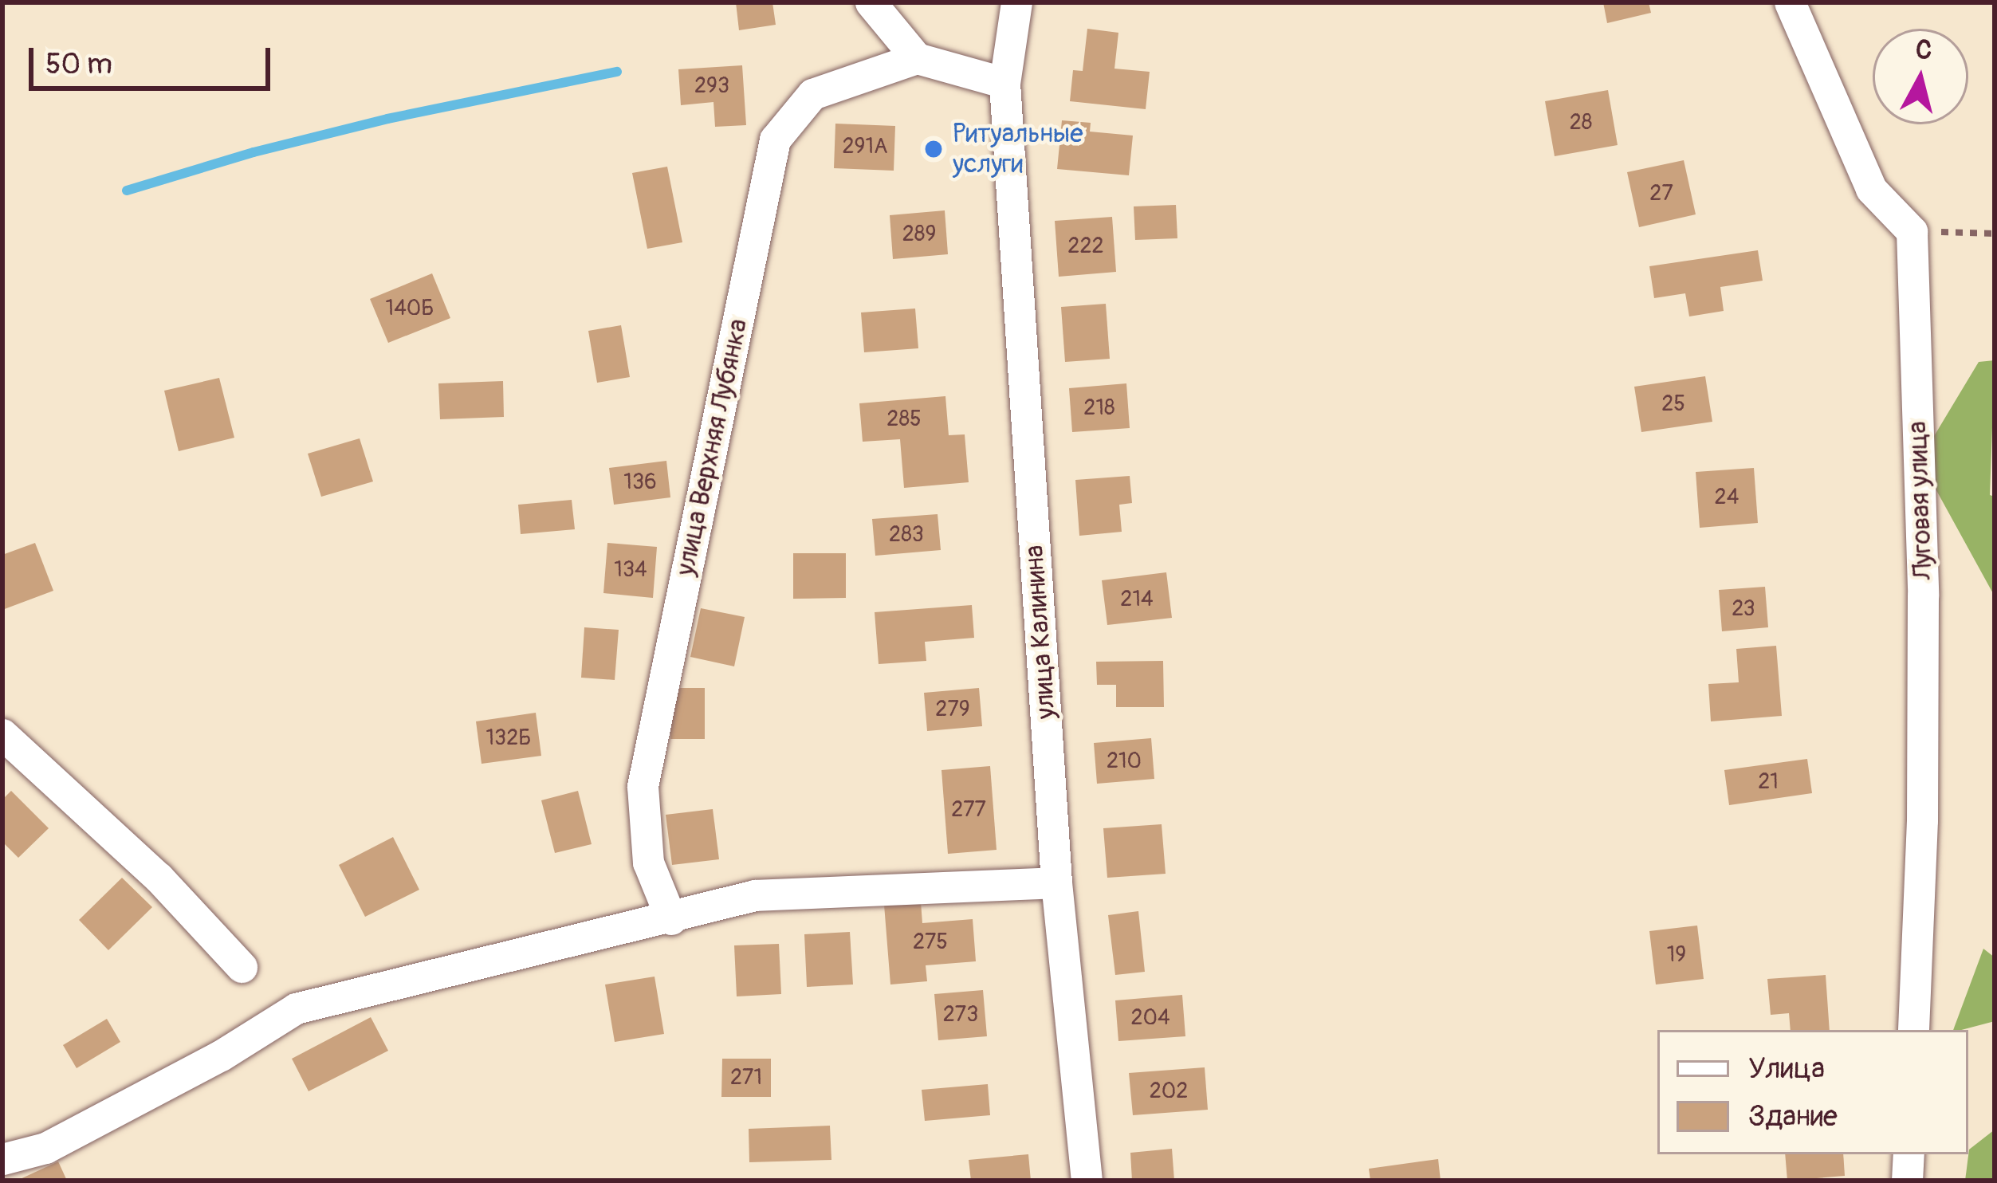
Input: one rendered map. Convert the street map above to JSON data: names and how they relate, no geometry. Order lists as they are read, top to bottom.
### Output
{
  "streets": {
    "street": ["улица Верхняя Лубянка", "Луговая улица", "улица Калинина"]
  },
  "places": ["Ритуальные услуги"],
  "house_numbers": [
    "293",
    "28",
    "291А",
    "27",
    "289",
    "222",
    "140Б",
    "25",
    "218",
    "285",
    "136",
    "24",
    "283",
    "134",
    "214",
    "23",
    "279",
    "132Б",
    "210",
    "21",
    "277",
    "275",
    "19",
    "273",
    "204",
    "271",
    "202"
  ],
  "legend": ["Улица", "Здание"],
  "scale_bar": "50 m",
  "north": "top"
}
